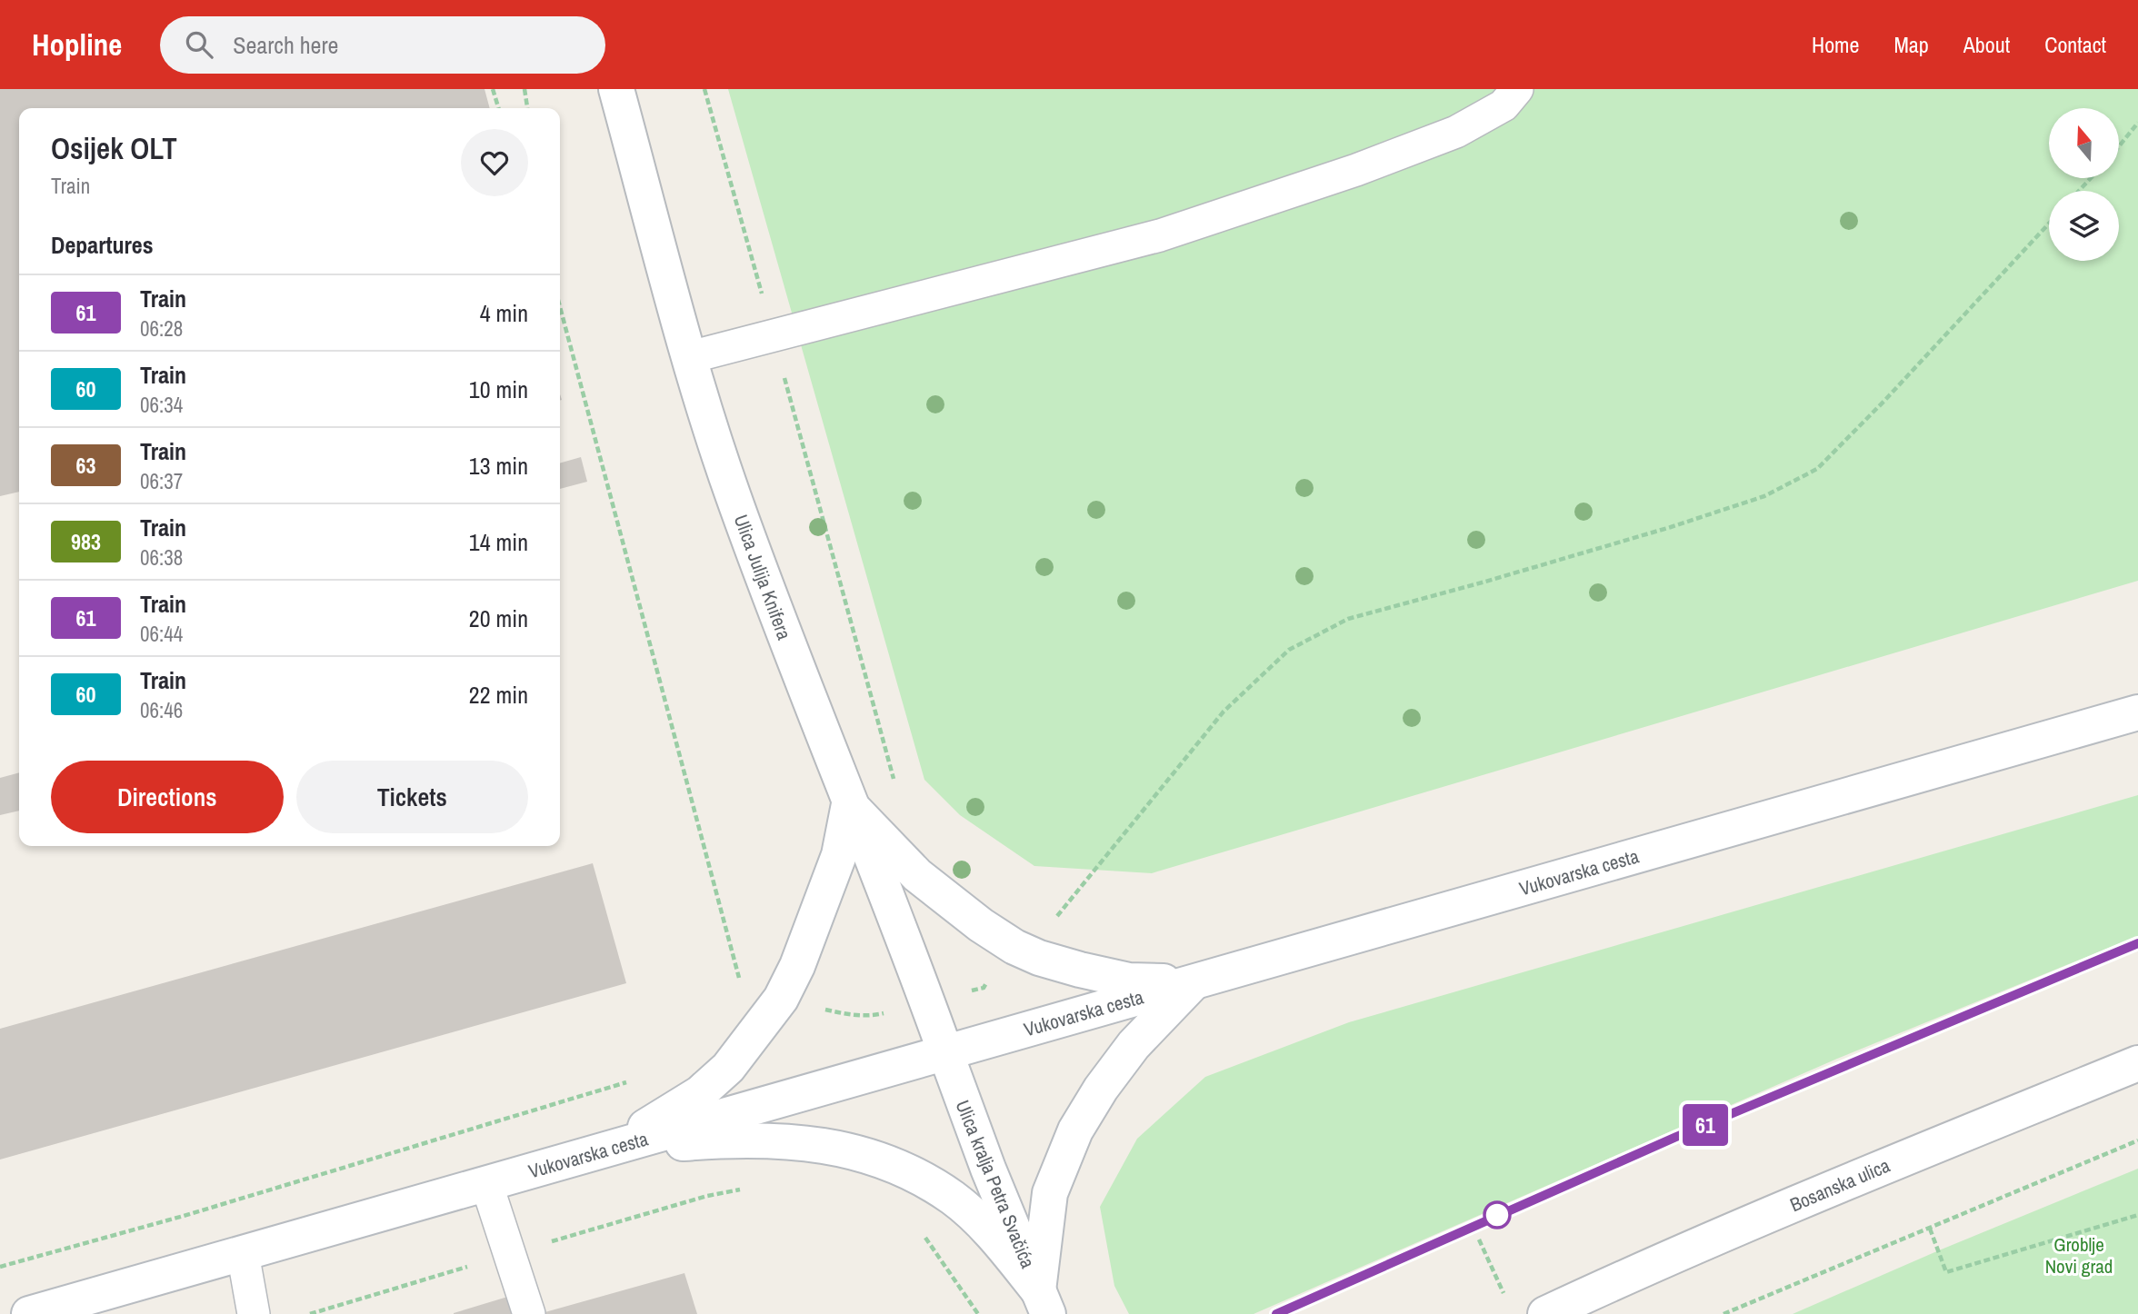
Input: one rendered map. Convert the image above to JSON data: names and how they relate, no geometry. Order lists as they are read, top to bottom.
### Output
{
  "streets": {
    "main road": [
      "Ulica Julija Knifera",
      "Vukovarska cesta",
      "Ulica kralja Petra Svačića",
      "Bosanska ulica"
    ]
  },
  "crossings": [
    ["Ulica Julija Knifera", "Vukovarska cesta"],
    ["Ulica Julija Knifera", "Ulica kralja Petra Svačića"],
    ["Vukovarska cesta", "Ulica kralja Petra Svačića"]
  ],
  "parks": ["Groblje Novi grad"],
  "north": "top",
  "page": {
    "header": "Hopline",
    "search": "Search here",
    "nav": [
      "Home",
      "Map",
      "About",
      "Contact"
    ],
    "on_map": "61",
    "heading": [
      ["Osijek OLT", "Train"],
      "Departures"
    ],
    "list": [
      {
        "mark": "61",
        "name": "Train",
        "note": "06:28",
        "value": "4 min"
      },
      {
        "mark": "60",
        "name": "Train",
        "note": "06:34",
        "value": "10 min"
      },
      {
        "mark": "63",
        "name": "Train",
        "note": "06:37",
        "value": "13 min"
      },
      {
        "mark": "983",
        "name": "Train",
        "note": "06:38",
        "value": "14 min"
      },
      {
        "mark": "61",
        "name": "Train",
        "note": "06:44",
        "value": "20 min"
      },
      {
        "mark": "60",
        "name": "Train",
        "note": "06:46",
        "value": "22 min"
      }
    ],
    "buttons": ["Directions", "Tickets"]
  }
}
